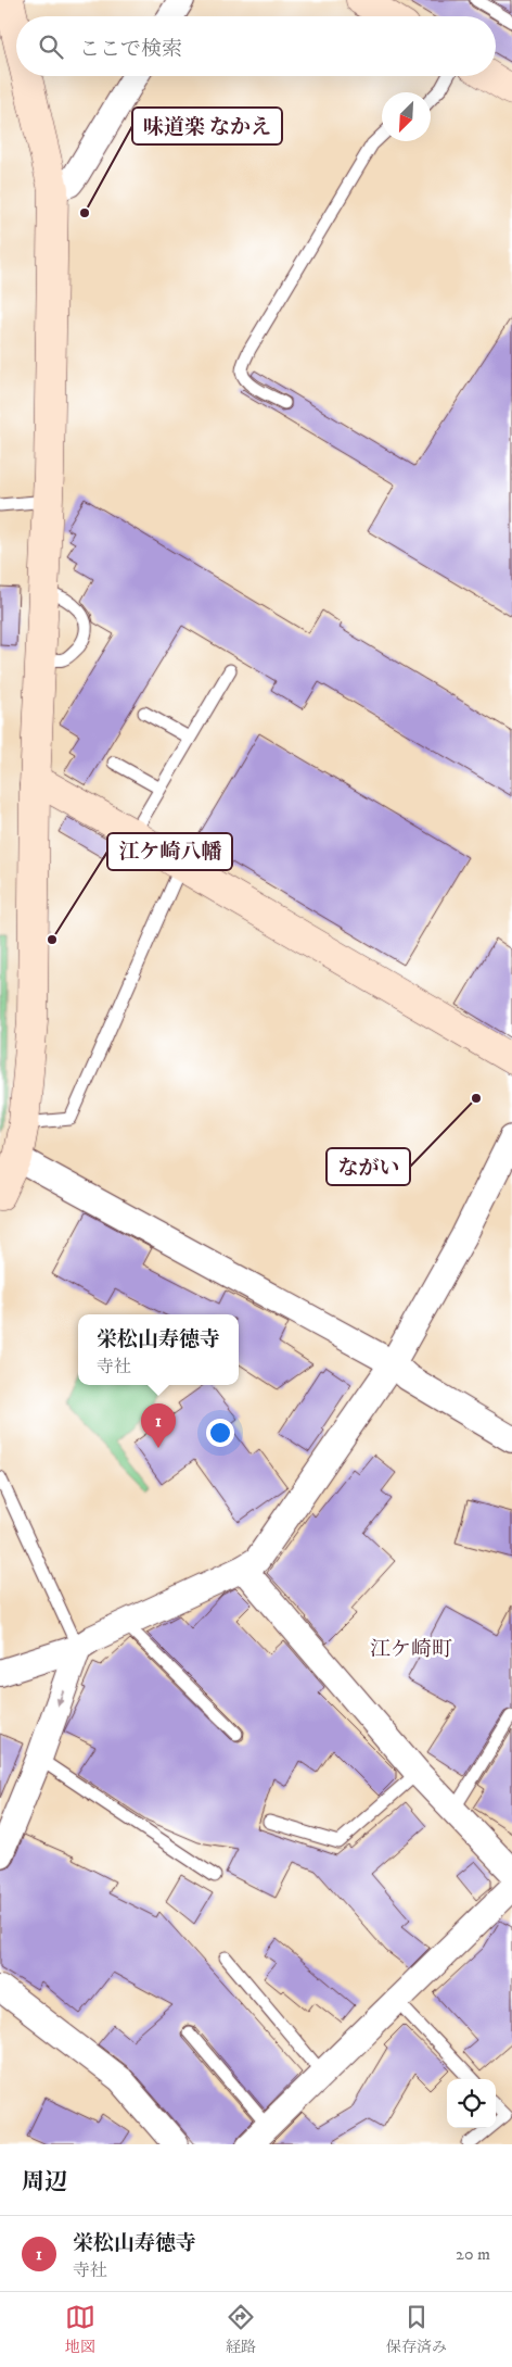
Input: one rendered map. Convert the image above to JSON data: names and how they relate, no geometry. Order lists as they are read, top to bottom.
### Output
{
  "districts": ["江ケ崎町"],
  "places": ["味道楽 なかえ", "江ケ崎八幡", "ながい"],
  "north": "bottom left",
  "page": {
    "search": "ここで検索",
    "popup": ["栄松山寿徳寺", "寺社"],
    "pins": "1",
    "heading": "周辺",
    "list": [
      {
        "mark": "1",
        "name": "栄松山寿徳寺",
        "note": "寺社",
        "value": "20 m"
      }
    ],
    "nav": ["地図", "経路", "保存済み"]
  }
}
